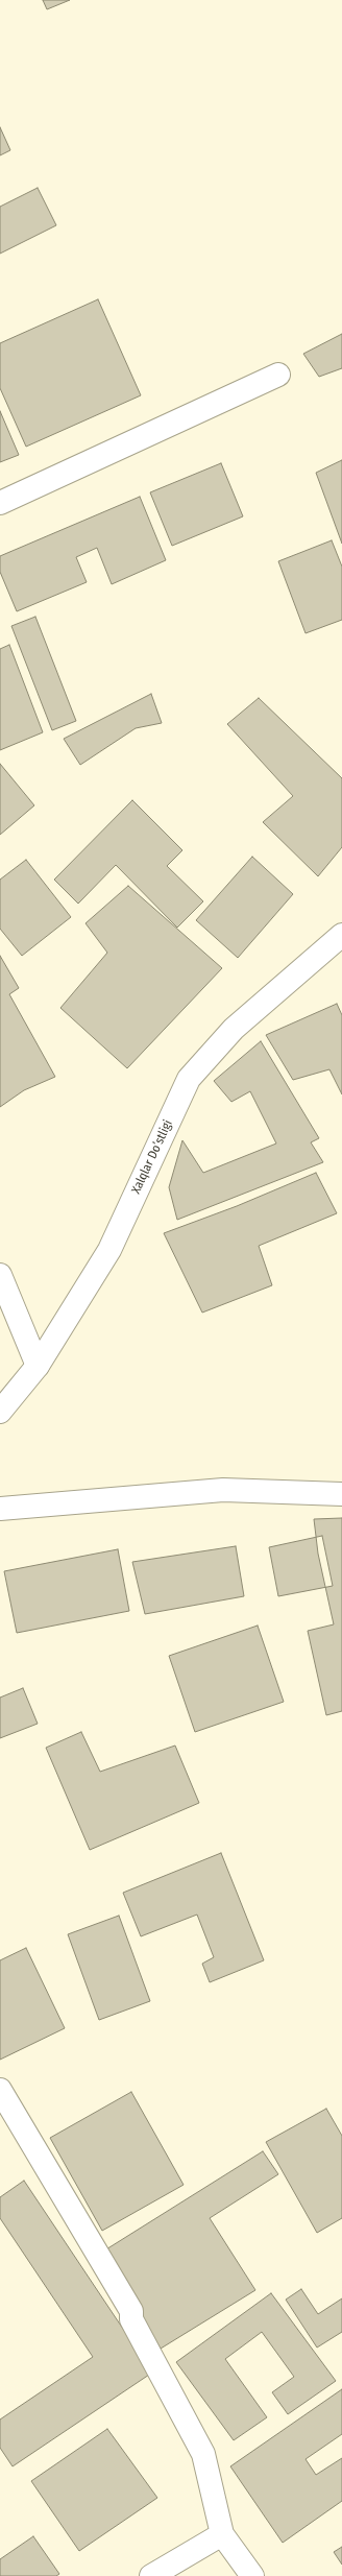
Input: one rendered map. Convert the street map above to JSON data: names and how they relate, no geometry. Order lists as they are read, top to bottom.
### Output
{
  "streets": {
    "main road": ["Xalqlar Do’stligi"]
  }
}
